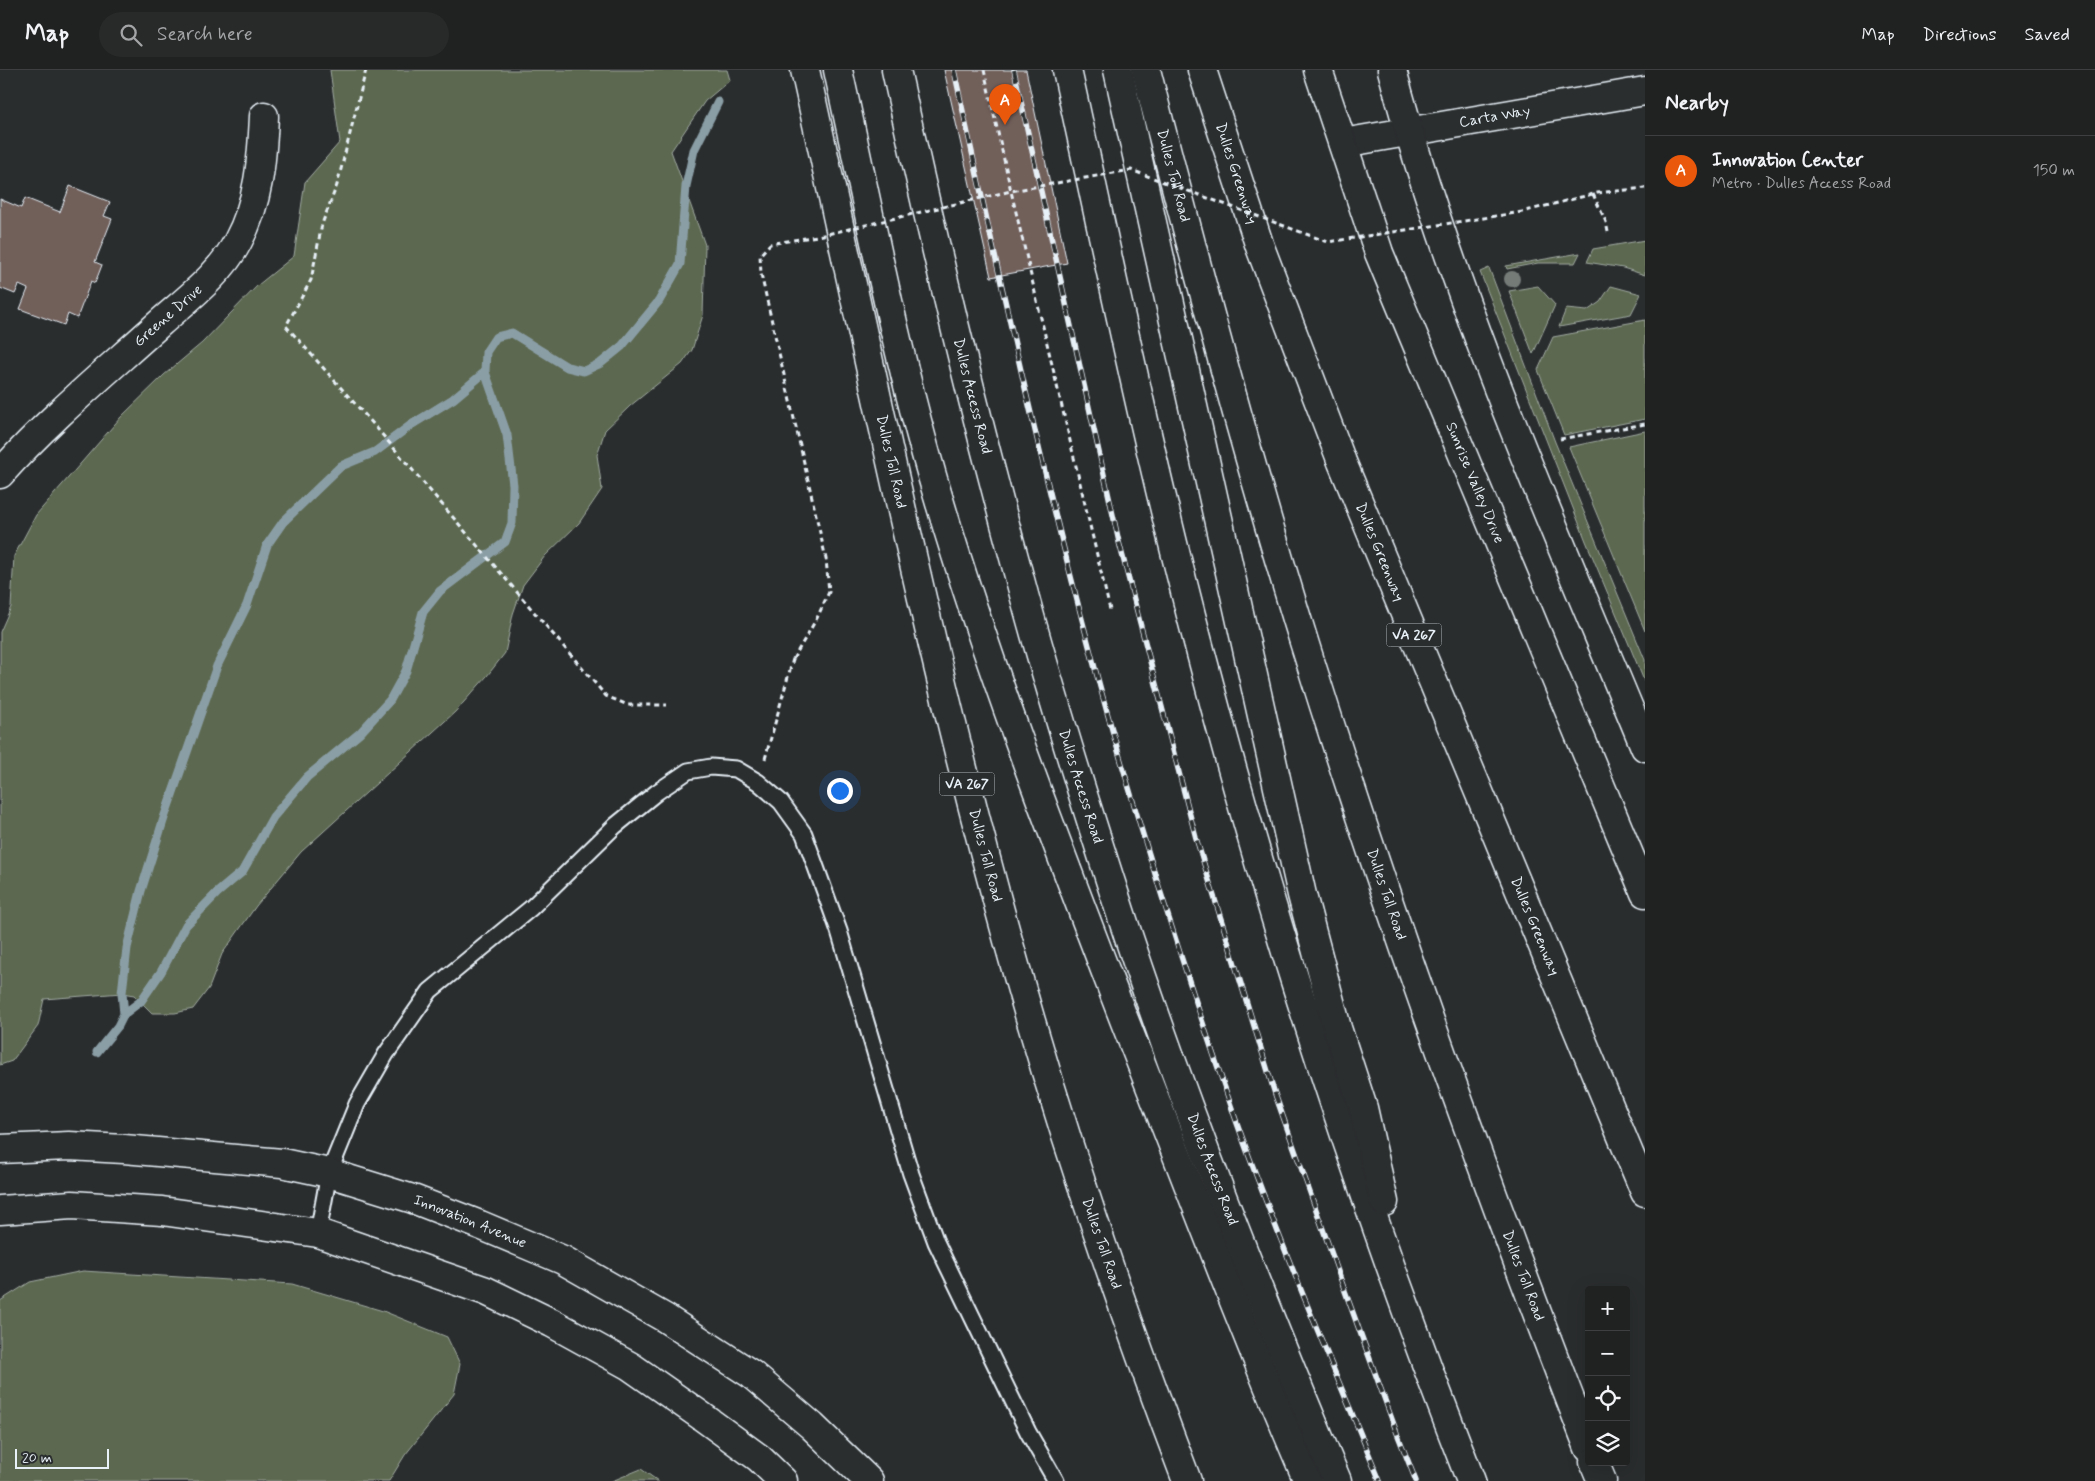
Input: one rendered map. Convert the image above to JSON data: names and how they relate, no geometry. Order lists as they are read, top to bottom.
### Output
{
  "streets": {
    "main road": [
      "Carta Way",
      "Dulles Greenway",
      "Dulles Toll Road",
      "Greene Drive",
      "Dulles Access Road",
      "Sunrise Valley Drive",
      "VA 267",
      "Innovation Avenue"
    ]
  },
  "crossings": [
    ["Carta Way", "Sunrise Valley Drive"]
  ],
  "scale_bar": "20 m",
  "page": {
    "header": "Map",
    "search": "Search here",
    "nav": ["Map", "Directions", "Saved"],
    "heading": "Nearby",
    "pins": "A",
    "list": [
      {
        "mark": "A",
        "name": "Innovation Center",
        "note": "Metro · Dulles Access Road",
        "value": "150 m"
      }
    ],
    "map_buttons": ["+", "−"],
    "scale": "20 m"
  }
}
